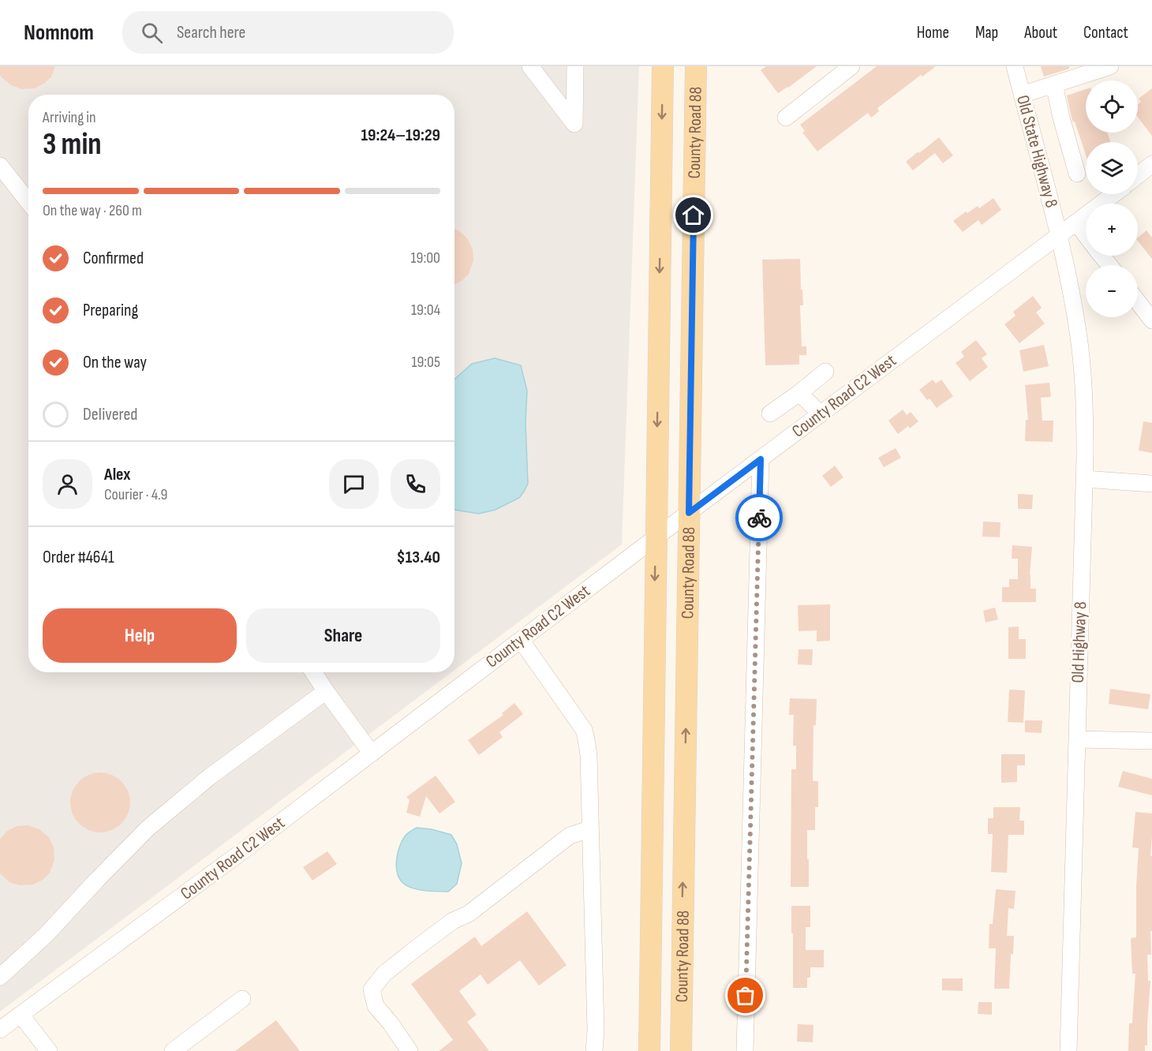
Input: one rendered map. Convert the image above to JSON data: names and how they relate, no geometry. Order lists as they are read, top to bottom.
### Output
{
  "streets": {
    "main road": ["County Road 88"],
    "street": ["Old State Highway 8", "County Road C2 West", "Old Highway 8"]
  },
  "crossings": [
    ["County Road 88", "County Road C2 West"],
    ["Old State Highway 8", "County Road C2 West"],
    ["Old State Highway 8", "Old Highway 8"],
    ["County Road C2 West", "Old Highway 8"]
  ],
  "page": {
    "header": "Nomnom",
    "search": "Search here",
    "nav": [
      "Home",
      "Map",
      "About",
      "Contact"
    ],
    "map_buttons": ["+", "−"],
    "heading": ["3 min", "Arriving in", "19:24–19:29"],
    "panel": [
      "Alex",
      "Courier · 4.9",
      "Order #4641",
      "$13.40"
    ],
    "bar": "On the way · 260 m",
    "list": [
      ["Confirmed", "19:00"],
      ["Preparing", "19:04"],
      ["On the way", "19:05"],
      "Delivered"
    ],
    "buttons": ["Help", "Share"]
  }
}
